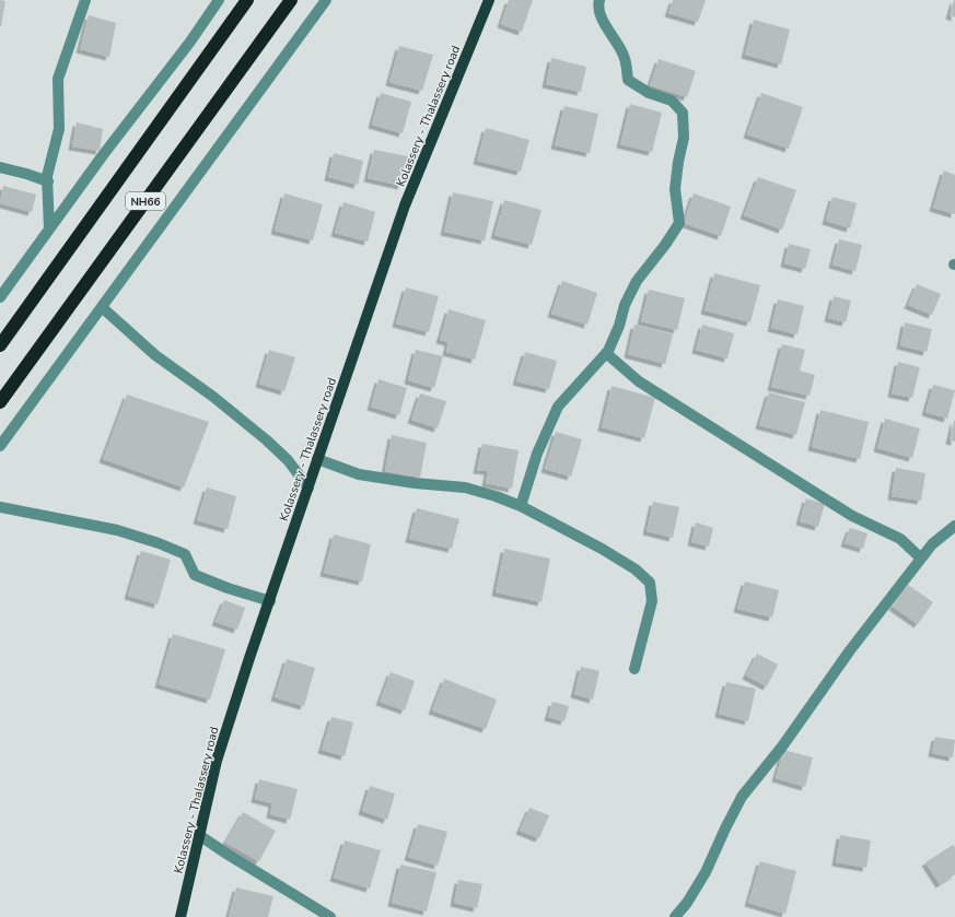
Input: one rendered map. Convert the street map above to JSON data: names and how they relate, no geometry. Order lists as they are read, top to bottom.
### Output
{
  "streets": {
    "highway": ["NH66"],
    "main road": ["Kolassery - Thalassery road"]
  }
}
